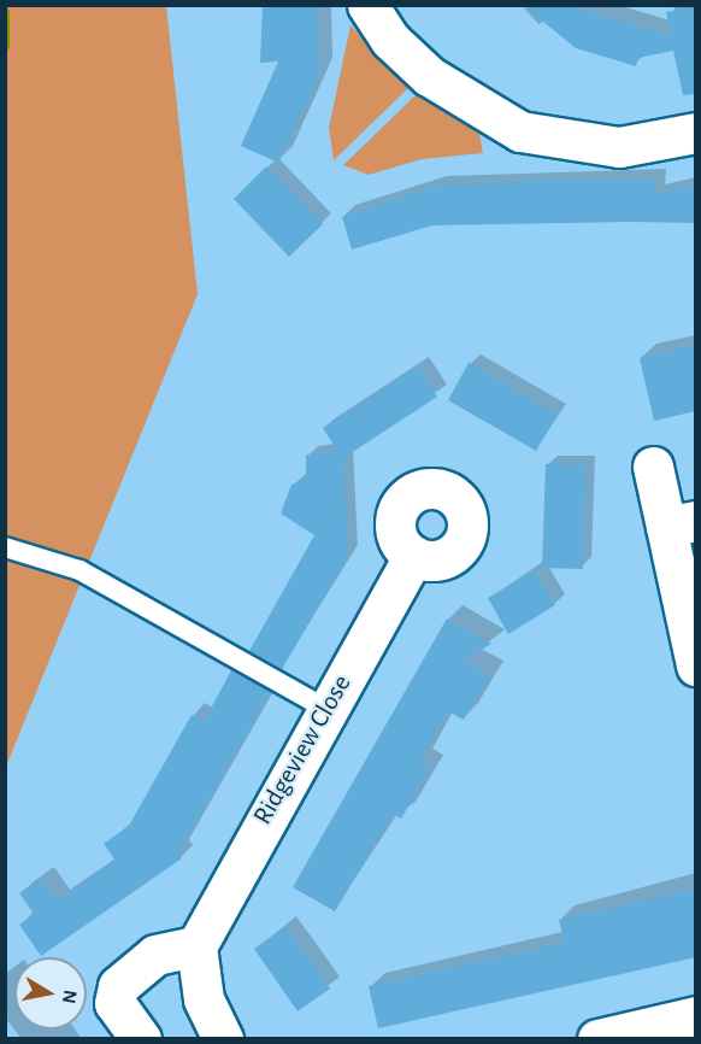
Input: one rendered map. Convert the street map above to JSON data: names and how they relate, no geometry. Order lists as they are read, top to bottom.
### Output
{
  "streets": {
    "street": ["Ridgeview Close"]
  },
  "north": "right"
}
